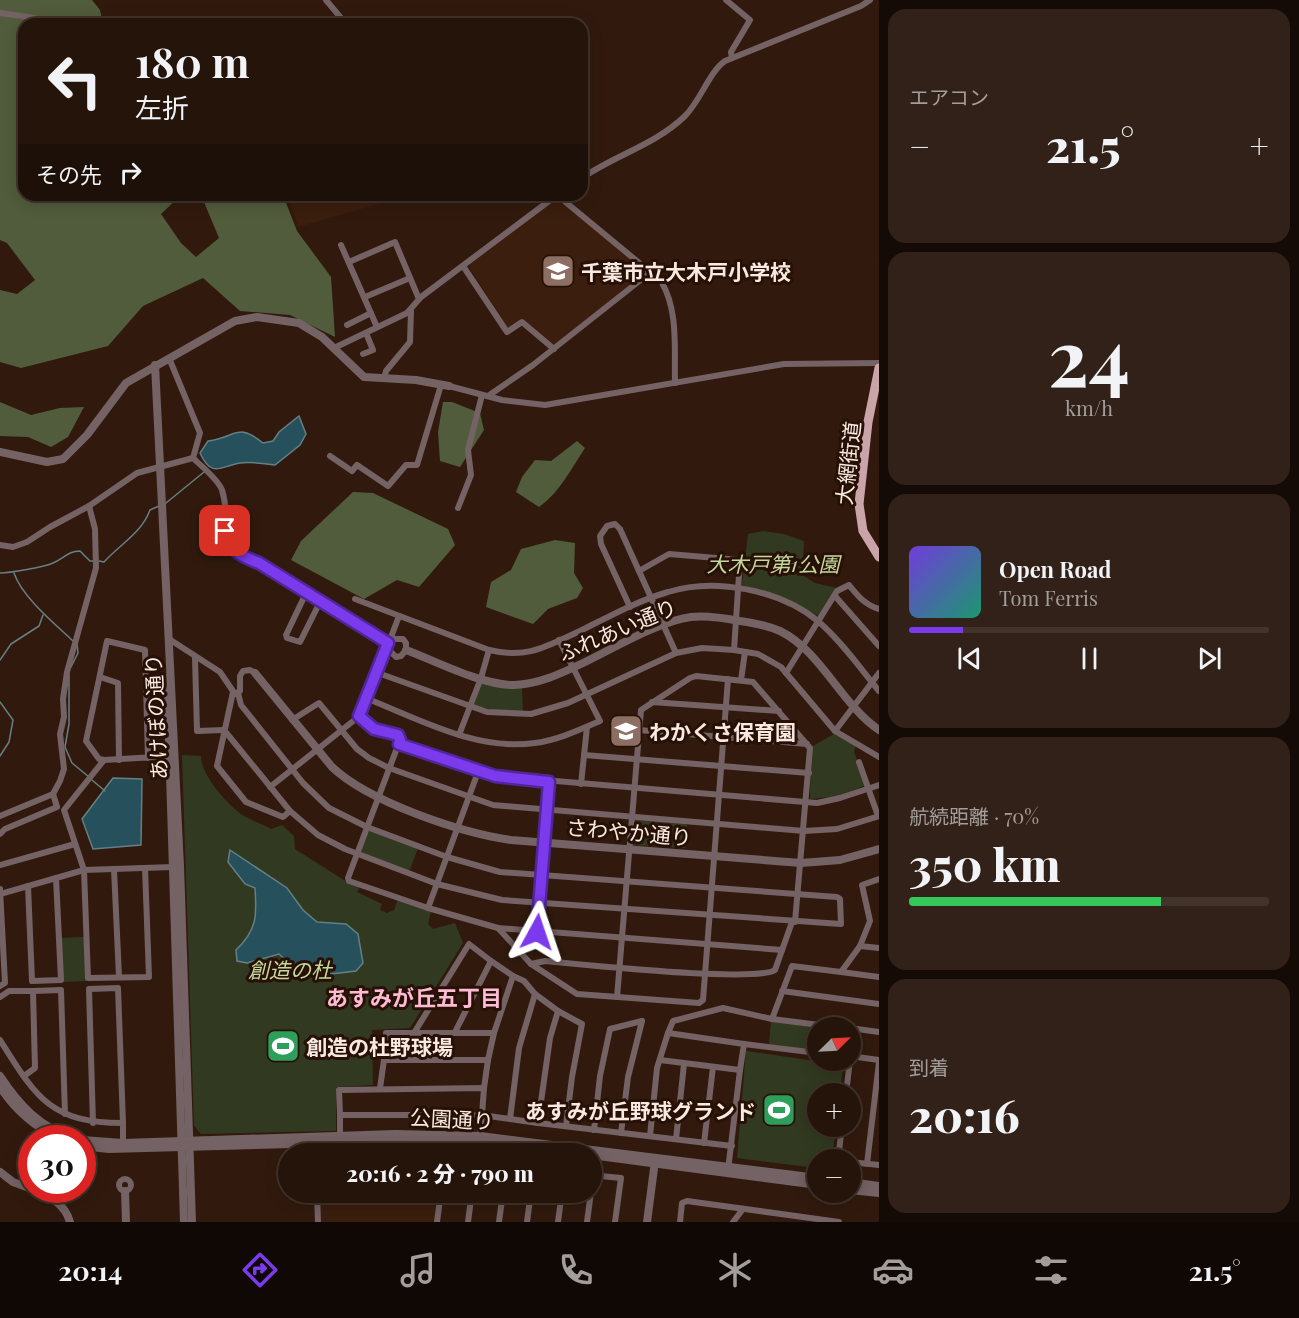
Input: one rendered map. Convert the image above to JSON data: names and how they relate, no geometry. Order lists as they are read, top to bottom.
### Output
{
  "streets": {
    "main road": ["大網街道"],
    "street": [
      "ふれあい通り",
      "あけぼの通り",
      "さわやか通り",
      "公園通り"
    ]
  },
  "crossings": [
    ["あけぼの通り", "公園通り"]
  ],
  "districts": ["あすみが丘五丁目"],
  "parks": ["大木戸第1公園", "創造の杜"],
  "places": {
    "school or university": ["千葉市立大木戸小学校", "わかくさ保育園"],
    "sports": ["創造の杜野球場", "あすみが丘野球グランド"]
  },
  "north": "top right",
  "page": {
    "tile": [
      "エアコン",
      ["24", "km/h"],
      ["航続距離 · 70%", "350 km"],
      ["到着", "20:16"]
    ],
    "turn": ["180 m", "左折"],
    "heat": ["−", "21.5°", "+"],
    "then": "その先",
    "song": ["Open Road", "Tom Ferris"],
    "map_buttons": ["+", "−"],
    "limit": "30",
    "trip": "20:16 · 2 分 · 790 m",
    "tabs": ["20:14", "21.5°"]
  }
}
